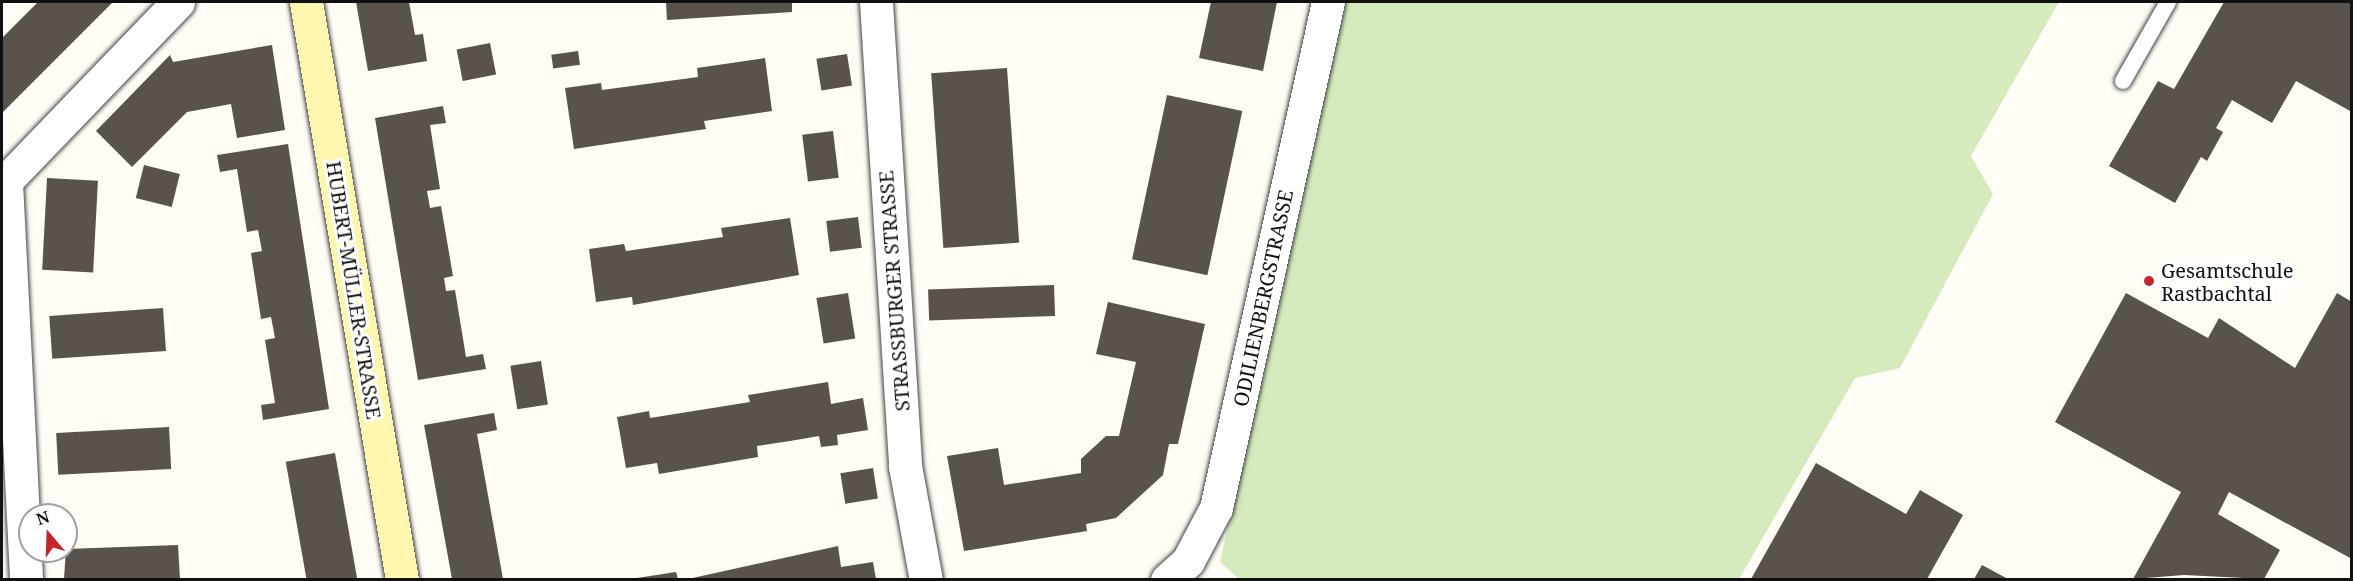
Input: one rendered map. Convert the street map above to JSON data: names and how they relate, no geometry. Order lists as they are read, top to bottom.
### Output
{
  "streets": {
    "main road": ["HUBERT-MÜLLER-STRASSE"],
    "street": ["STRASSBURGER STRASSE", "ODILIENBERGSTRASSE"]
  },
  "places": ["Gesamtschule Rastbachtal"],
  "north": "top"
}
